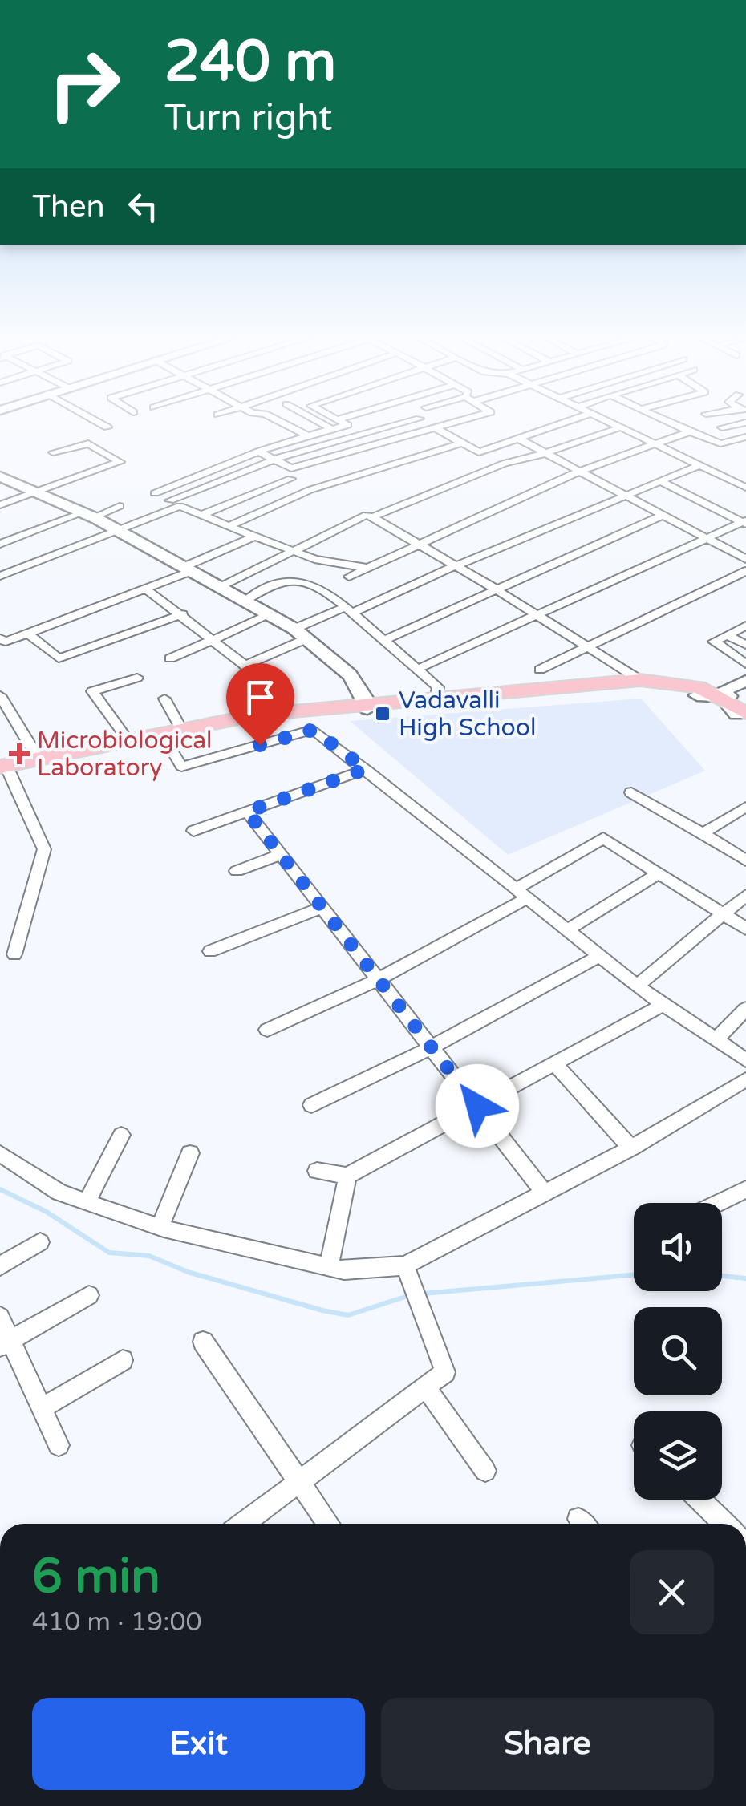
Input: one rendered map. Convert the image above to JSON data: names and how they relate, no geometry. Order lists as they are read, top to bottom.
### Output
{
  "places": {
    "transit": ["Vadavalli High School"],
    "health": ["Microbiological Laboratory"]
  },
  "page": {
    "turn": ["240 m", "Turn right"],
    "then": "Then",
    "heading": ["6 min", "410 m · 19:00"],
    "buttons": ["Exit", "Share"]
  }
}
